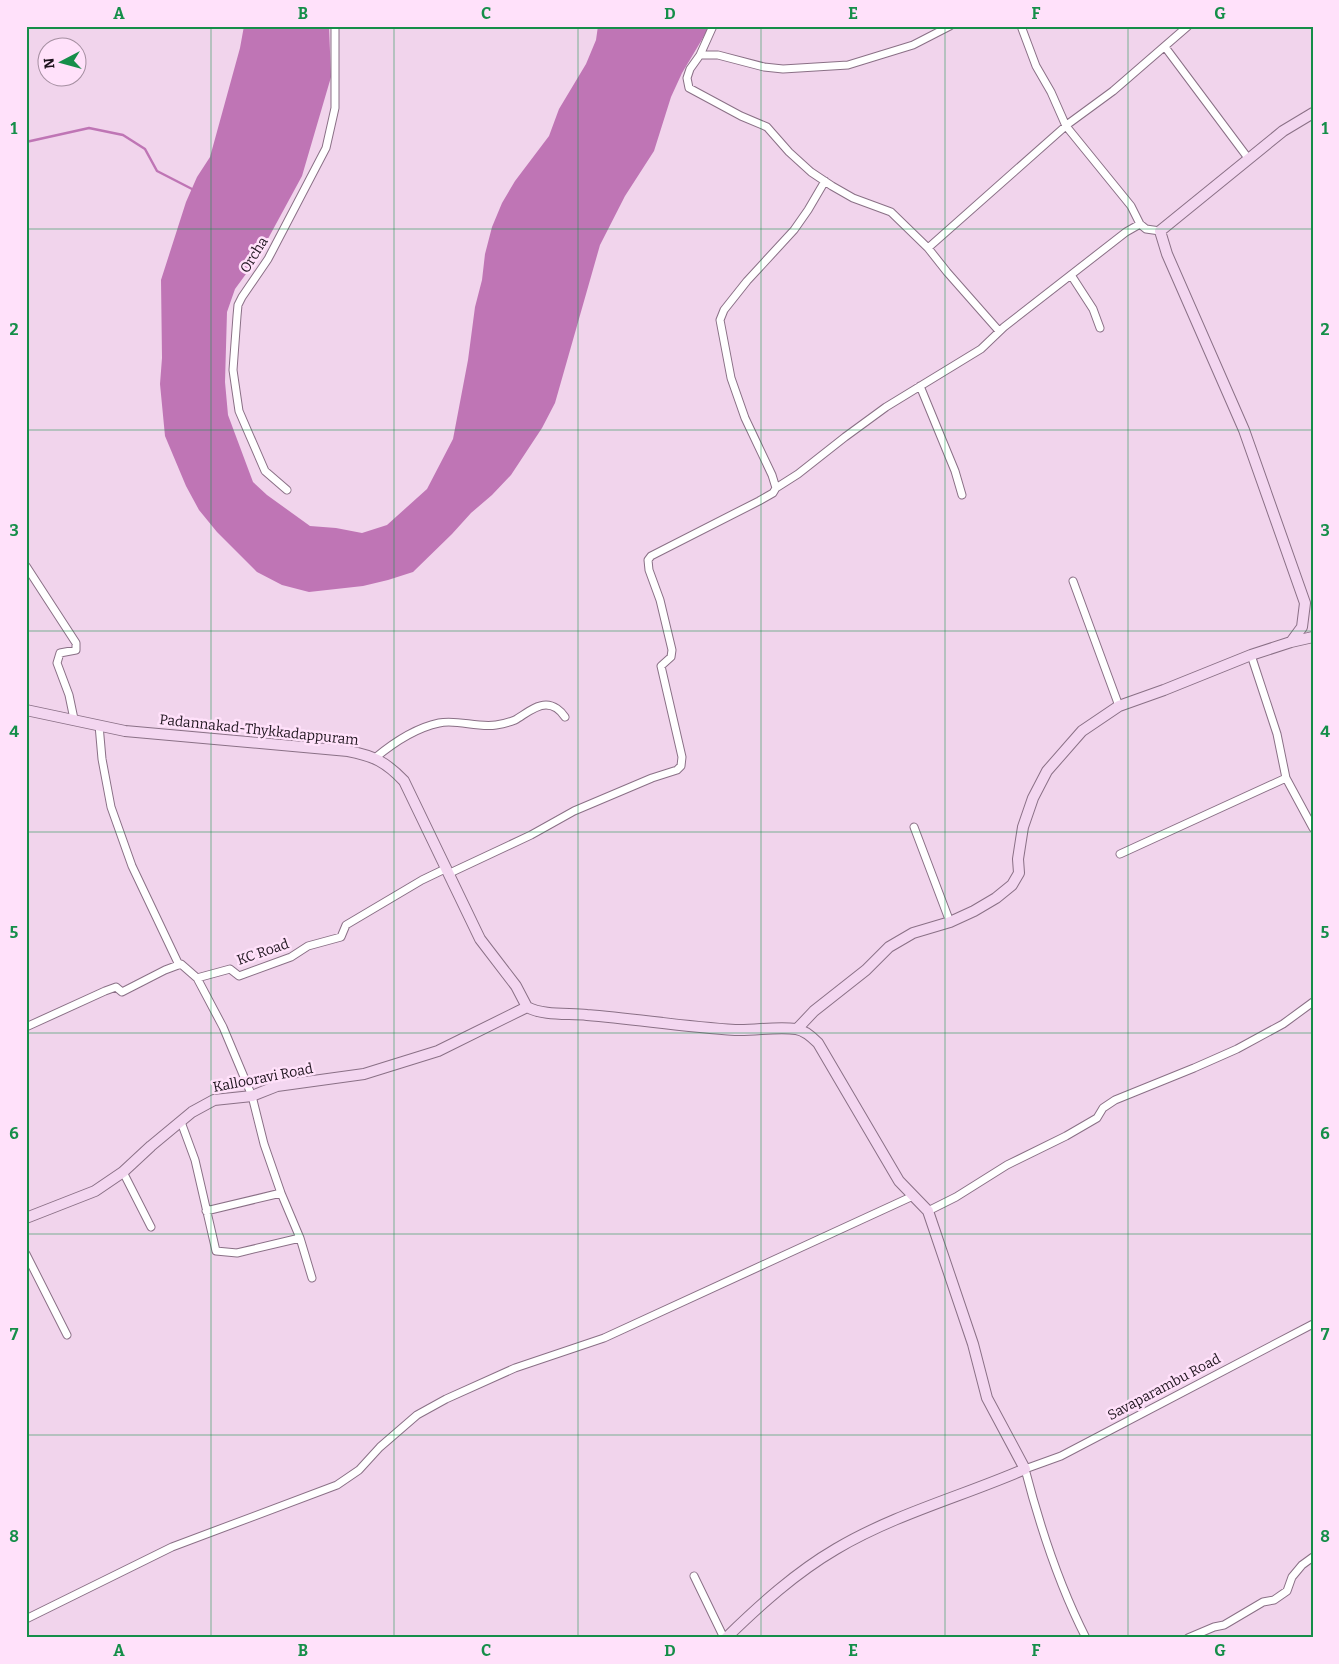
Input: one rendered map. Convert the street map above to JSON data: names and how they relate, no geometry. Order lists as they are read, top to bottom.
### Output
{
  "streets": {
    "main road": ["Padannakad-Thykkadappuram", "Kallooravi Road"],
    "street": ["Orcha", "KC Road", "Savaparambu Road"]
  },
  "crossings": [
    ["Padannakad-Thykkadappuram", "KC Road"],
    ["Padannakad-Thykkadappuram", "Kallooravi Road"]
  ],
  "north": "left",
  "grid": {
    "columns": [
      "A",
      "B",
      "C",
      "D",
      "E",
      "F",
      "G"
    ],
    "rows": [
      "1",
      "2",
      "3",
      "4",
      "5",
      "6",
      "7",
      "8"
    ]
  }
}
